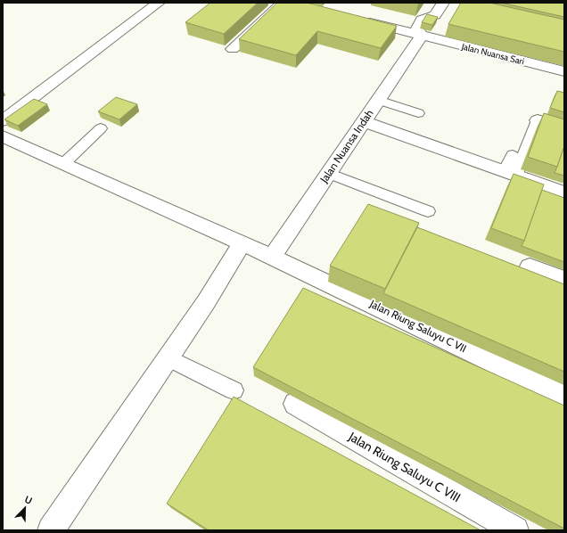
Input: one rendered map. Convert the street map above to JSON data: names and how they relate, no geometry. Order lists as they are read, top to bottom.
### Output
{
  "streets": {
    "street": [
      "Jalan Nuansa Sari",
      "Jalan Nuansa Indah",
      "Jalan Riung Saluyu C VII",
      "Jalan Riung Saluyu C VIII"
    ]
  },
  "crossings": [
    ["Jalan Nuansa Sari", "Jalan Nuansa Indah"],
    ["Jalan Nuansa Indah", "Jalan Riung Saluyu C VII"]
  ],
  "north": "top right"
}
